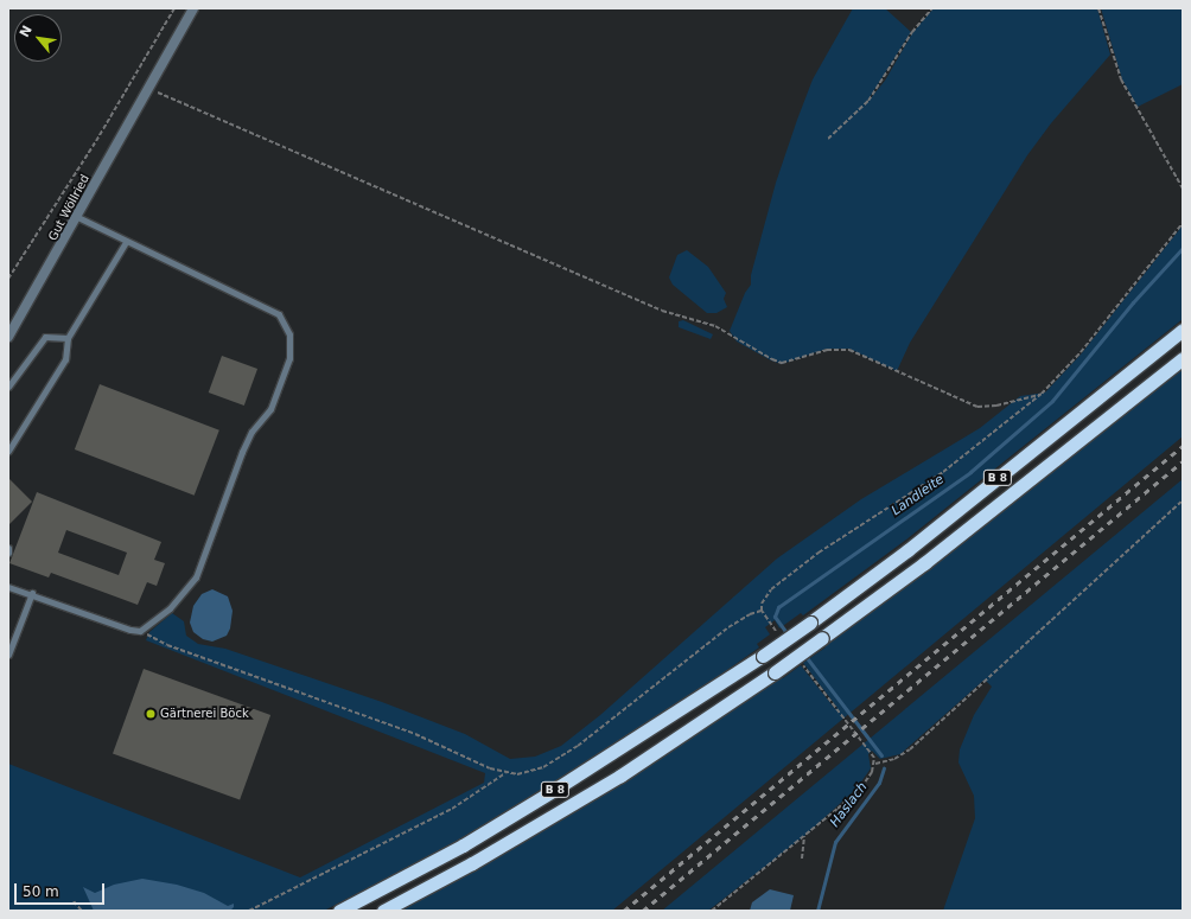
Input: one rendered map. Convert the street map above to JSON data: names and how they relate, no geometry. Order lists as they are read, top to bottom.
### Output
{
  "streets": {
    "highway": ["B 8"],
    "street": ["Gut Wöllried"]
  },
  "water": ["Landleite", "Haslach"],
  "places": ["Gärtnerei Böck"],
  "scale_bar": "50 m",
  "north": "top left"
}
